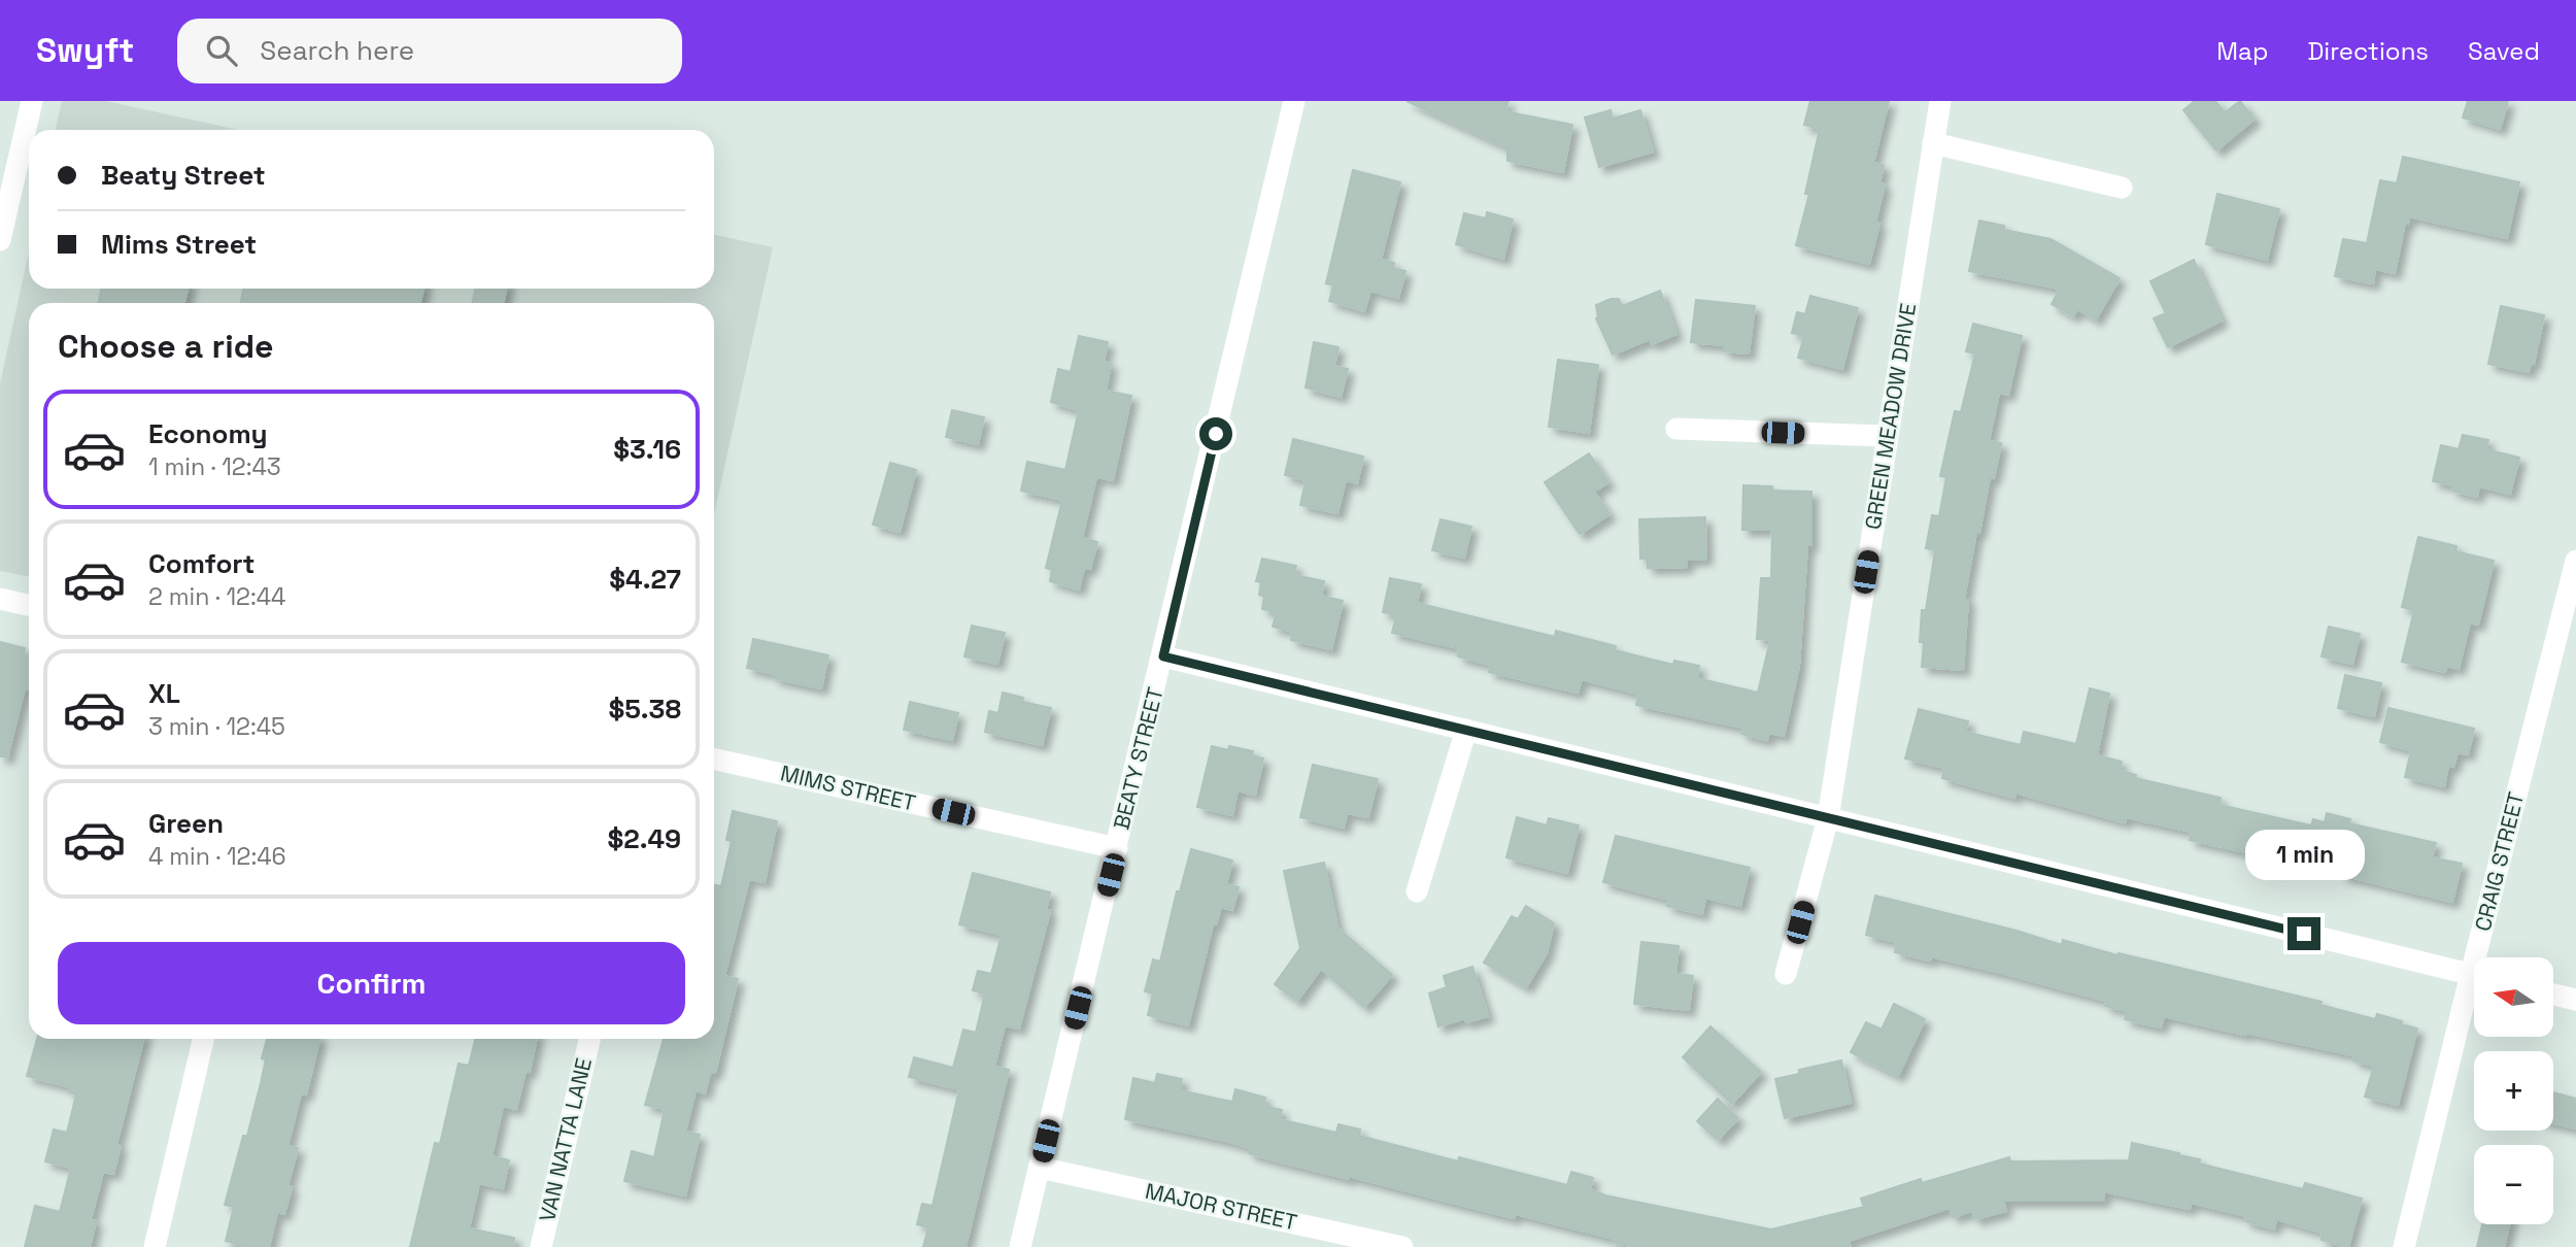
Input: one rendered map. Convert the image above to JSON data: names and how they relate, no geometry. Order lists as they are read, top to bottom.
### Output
{
  "streets": {
    "street": [
      "GREEN MEADOW DRIVE",
      "BEATY STREET",
      "MIMS STREET",
      "CRAIG STREET",
      "VAN NATTA LANE",
      "MAJOR STREET"
    ]
  },
  "crossings": [
    ["BEATY STREET", "MIMS STREET"],
    ["BEATY STREET", "MAJOR STREET"]
  ],
  "north": "left",
  "page": {
    "header": "Swyft",
    "search": "Search here",
    "nav": ["Map", "Directions", "Saved"],
    "banner": ["Beaty Street", "Mims Street"],
    "heading": "Choose a ride",
    "list": [
      {
        "name": "Economy",
        "note": "1 min · 12:43",
        "value": "$3.16"
      },
      {
        "name": "Comfort",
        "note": "2 min · 12:44",
        "value": "$4.27"
      },
      {
        "name": "XL",
        "note": "3 min · 12:45",
        "value": "$5.38"
      },
      {
        "name": "Green",
        "note": "4 min · 12:46",
        "value": "$2.49"
      }
    ],
    "bubble": "1 min",
    "buttons": "Confirm",
    "map_buttons": ["+", "−"]
  }
}
